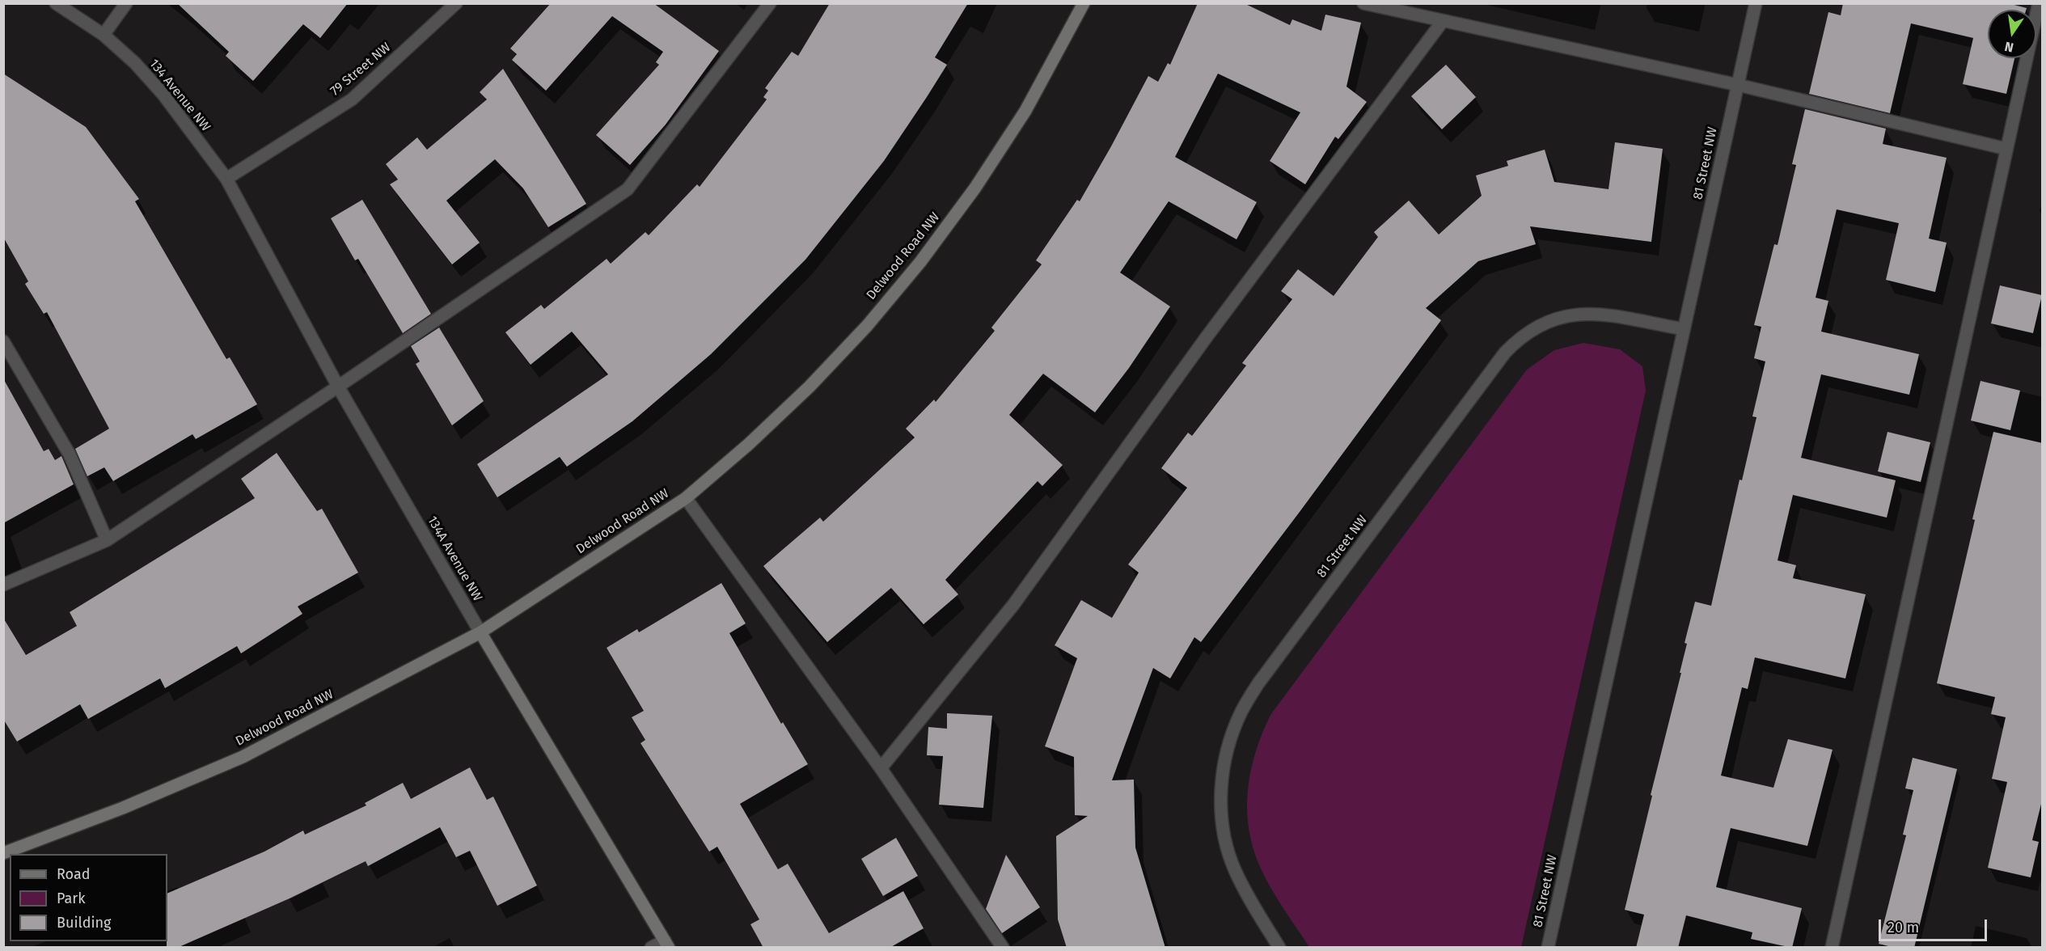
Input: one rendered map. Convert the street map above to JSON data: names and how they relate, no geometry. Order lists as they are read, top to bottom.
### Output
{
  "streets": {
    "street": [
      "79 Street NW",
      "134 Avenue NW",
      "81 Street NW",
      "Delwood Road NW",
      "134A Avenue NW"
    ]
  },
  "crossings": [
    ["79 Street NW", "134 Avenue NW"],
    ["79 Street NW", "134A Avenue NW"],
    ["134 Avenue NW", "134A Avenue NW"],
    ["Delwood Road NW", "134A Avenue NW"]
  ],
  "legend": ["Road", "Park", "Building"],
  "scale_bar": "20 m",
  "north": "bottom"
}
